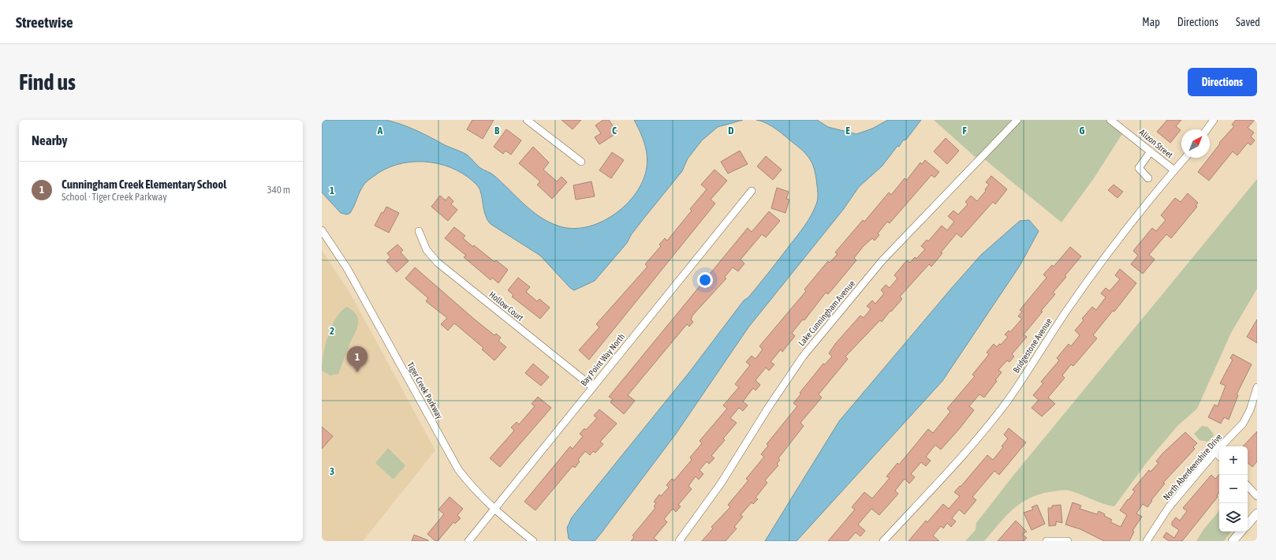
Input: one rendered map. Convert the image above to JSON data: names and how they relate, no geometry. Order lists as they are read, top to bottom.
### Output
{
  "streets": {
    "street": [
      "Alizon Street",
      "Hollow Court",
      "Lake Cunningham Avenue",
      "Bridgestone Avenue",
      "Bay Point Way North",
      "Tiger Creek Parkway",
      "North Aberdeenshire Drive"
    ]
  },
  "crossings": [
    ["Alizon Street", "Bridgestone Avenue"],
    ["Hollow Court", "Bay Point Way North"],
    ["Bay Point Way North", "Tiger Creek Parkway"]
  ],
  "north": "top right",
  "page": {
    "header": "Streetwise",
    "nav": ["Map", "Directions", "Saved"],
    "buttons": "Directions",
    "title": "Find us",
    "heading": "Nearby",
    "list": [
      {
        "mark": "1",
        "name": "Cunningham Creek Elementary School",
        "note": "School · Tiger Creek Parkway",
        "value": "340 m"
      }
    ],
    "pins": "1",
    "map_buttons": ["+", "−"]
  },
  "grid": {
    "columns": [
      "A",
      "B",
      "C",
      "D",
      "E",
      "F",
      "G"
    ],
    "rows": ["1", "2", "3"]
  }
}
